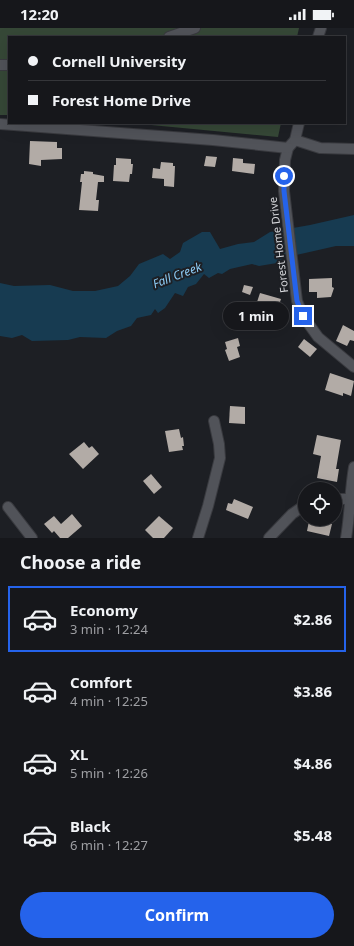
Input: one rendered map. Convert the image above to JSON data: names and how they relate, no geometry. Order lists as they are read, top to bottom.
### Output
{
  "streets": {
    "street": ["Forest Home Drive"]
  },
  "water": ["Fall Creek"],
  "page": {
    "status": "12:20",
    "banner": ["Cornell University", "Forest Home Drive"],
    "bubble": "1 min",
    "heading": "Choose a ride",
    "list": [
      {
        "name": "Economy",
        "note": "3 min · 12:24",
        "value": "$2.86"
      },
      {
        "name": "Comfort",
        "note": "4 min · 12:25",
        "value": "$3.86"
      },
      {
        "name": "XL",
        "note": "5 min · 12:26",
        "value": "$4.86"
      },
      {
        "name": "Black",
        "note": "6 min · 12:27",
        "value": "$5.48"
      }
    ],
    "buttons": "Confirm"
  }
}
